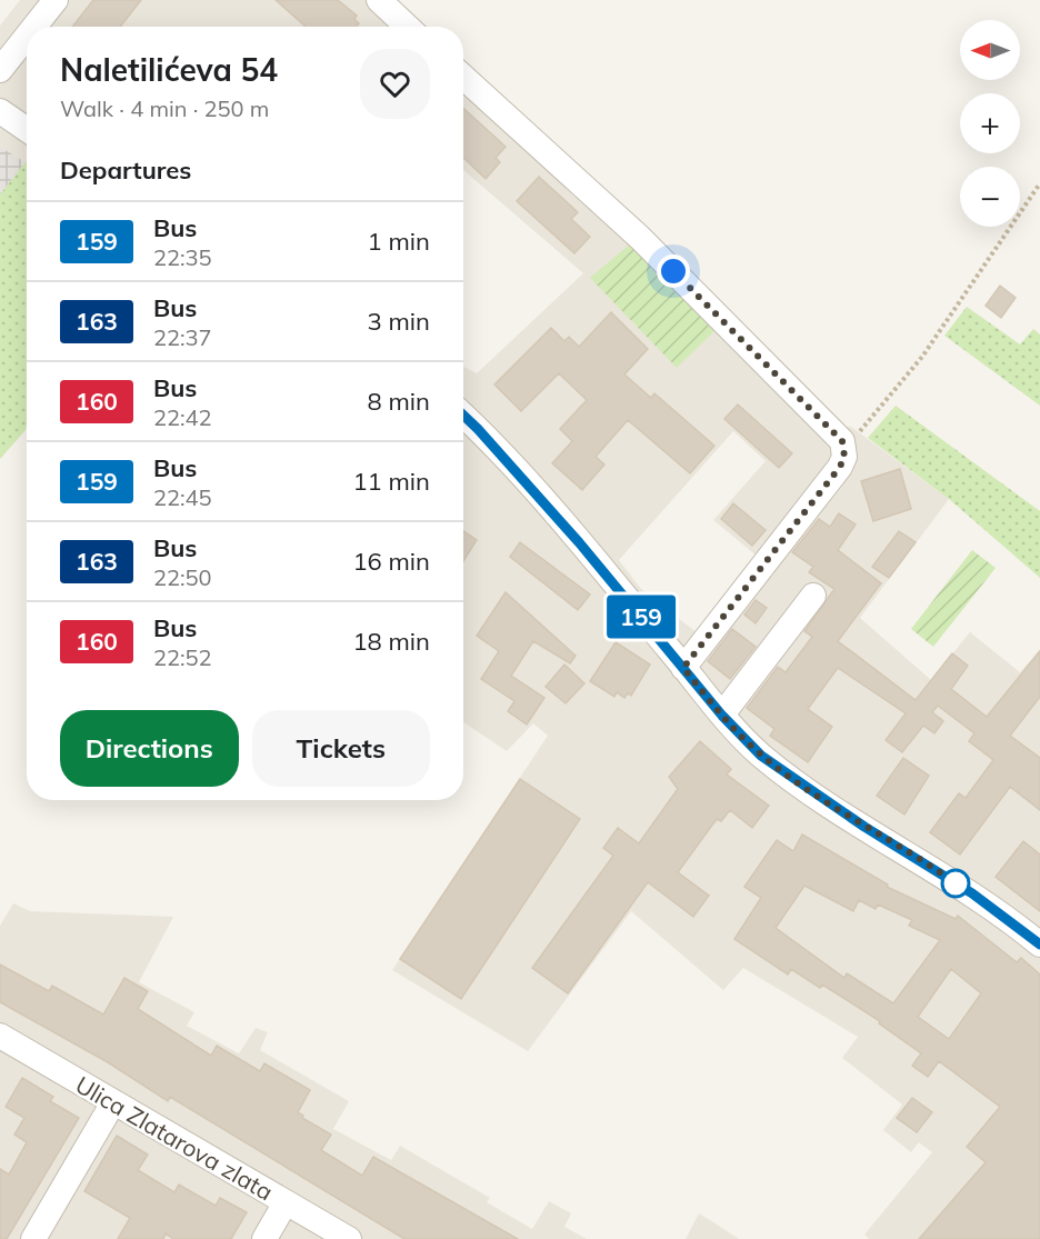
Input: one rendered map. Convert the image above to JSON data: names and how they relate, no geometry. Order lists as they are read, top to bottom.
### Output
{
  "streets": {
    "street": ["Ulica Zlatarova zlata"]
  },
  "lines": ["bus line 159"],
  "north": "left",
  "page": {
    "on_map": "159",
    "map_buttons": ["+", "−"],
    "heading": [
      ["Naletilićeva 54", "Walk · 4 min · 250 m"],
      "Departures"
    ],
    "list": [
      {
        "mark": "159",
        "name": "Bus",
        "note": "22:35",
        "value": "1 min"
      },
      {
        "mark": "163",
        "name": "Bus",
        "note": "22:37",
        "value": "3 min"
      },
      {
        "mark": "160",
        "name": "Bus",
        "note": "22:42",
        "value": "8 min"
      },
      {
        "mark": "159",
        "name": "Bus",
        "note": "22:45",
        "value": "11 min"
      },
      {
        "mark": "163",
        "name": "Bus",
        "note": "22:50",
        "value": "16 min"
      },
      {
        "mark": "160",
        "name": "Bus",
        "note": "22:52",
        "value": "18 min"
      }
    ],
    "buttons": ["Directions", "Tickets"]
  }
}
